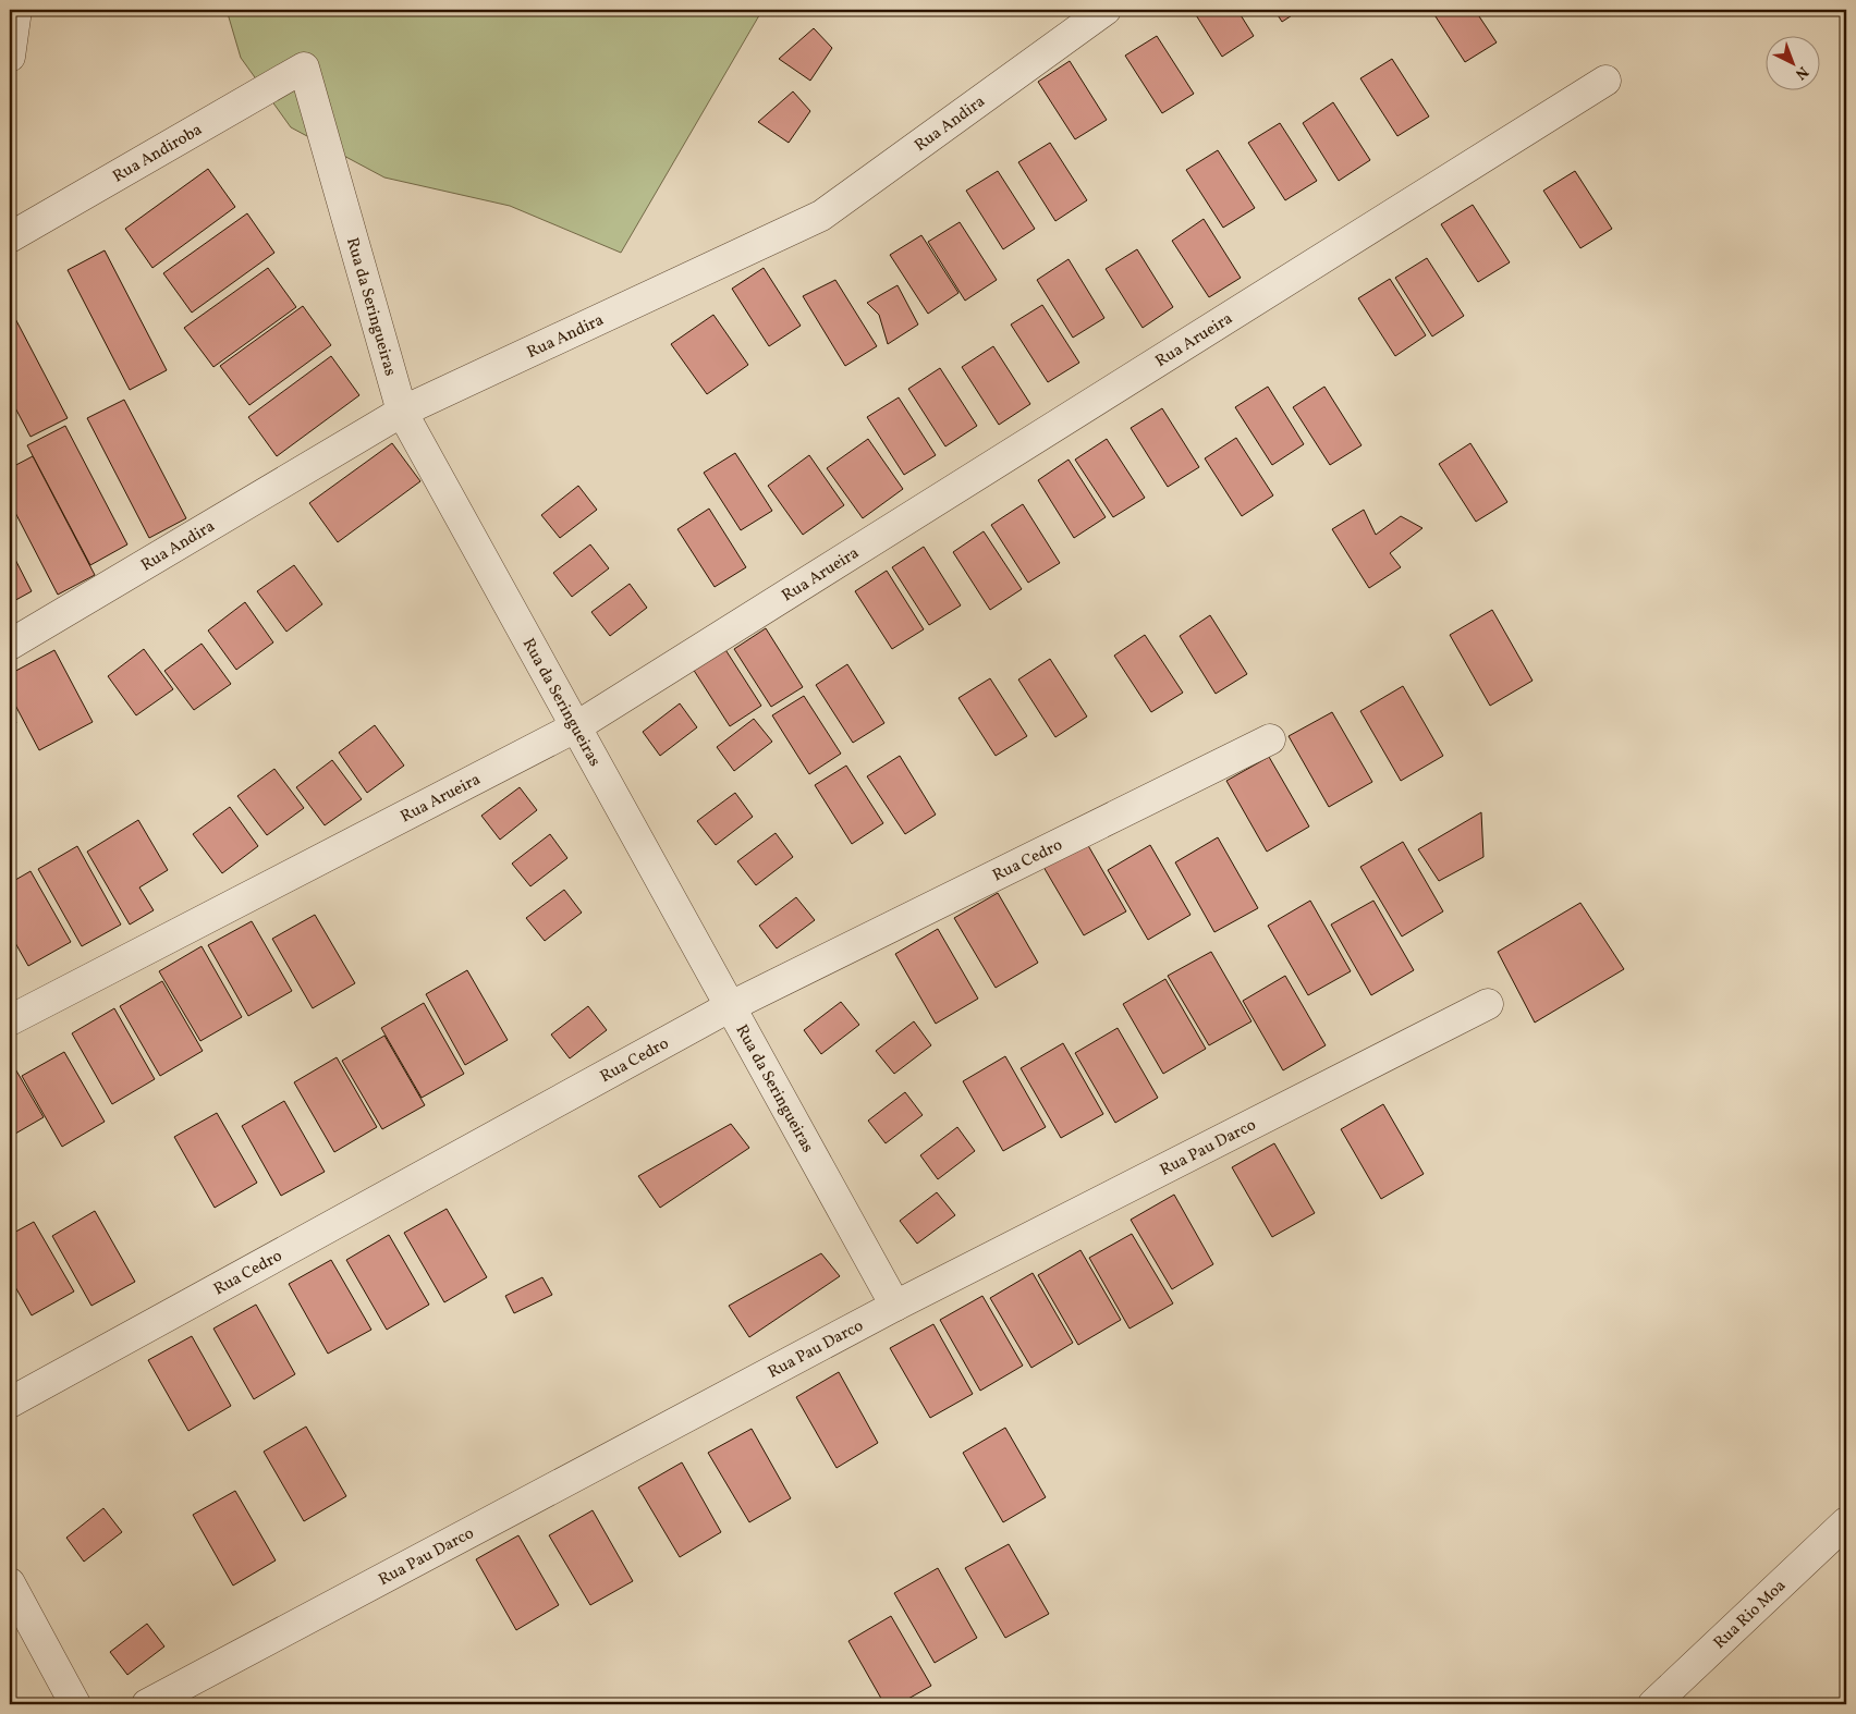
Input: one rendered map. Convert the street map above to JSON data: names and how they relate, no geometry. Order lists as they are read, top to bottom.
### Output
{
  "streets": {
    "street": [
      "Rua Andira",
      "Rua Andiroba",
      "Rua da Seringueiras",
      "Rua Arueira",
      "Rua Cedro",
      "Rua Pau Darco",
      "Rua Rio Moa"
    ]
  },
  "crossings": [
    ["Rua Andira", "Rua da Seringueiras"],
    ["Rua Andiroba", "Rua da Seringueiras"],
    ["Rua da Seringueiras", "Rua Arueira"],
    ["Rua da Seringueiras", "Rua Cedro"],
    ["Rua da Seringueiras", "Rua Pau Darco"]
  ],
  "north": "bottom right"
}
